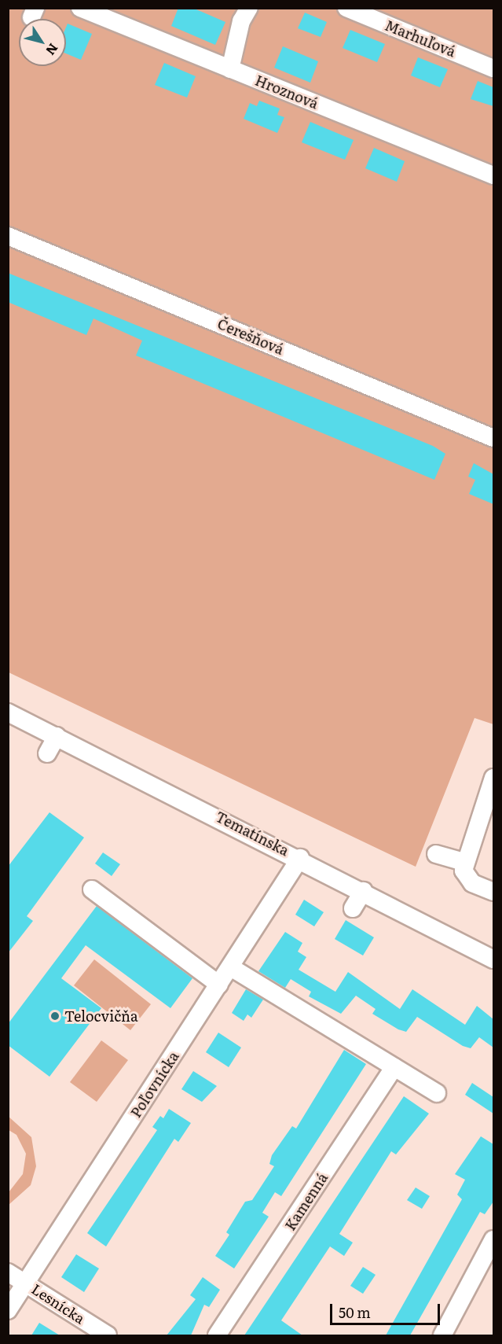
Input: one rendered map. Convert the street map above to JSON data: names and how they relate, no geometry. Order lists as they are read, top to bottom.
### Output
{
  "streets": {
    "street": [
      "Marhuľová",
      "Hroznová",
      "Čerešňová",
      "Tematínska",
      "Poľovnícka",
      "Kamenná",
      "Lesnícka"
    ]
  },
  "crossings": [
    ["Tematínska", "Poľovnícka"],
    ["Poľovnícka", "Lesnícka"]
  ],
  "places": ["Telocvičňa"],
  "scale_bar": "50 m",
  "north": "bottom right"
}
